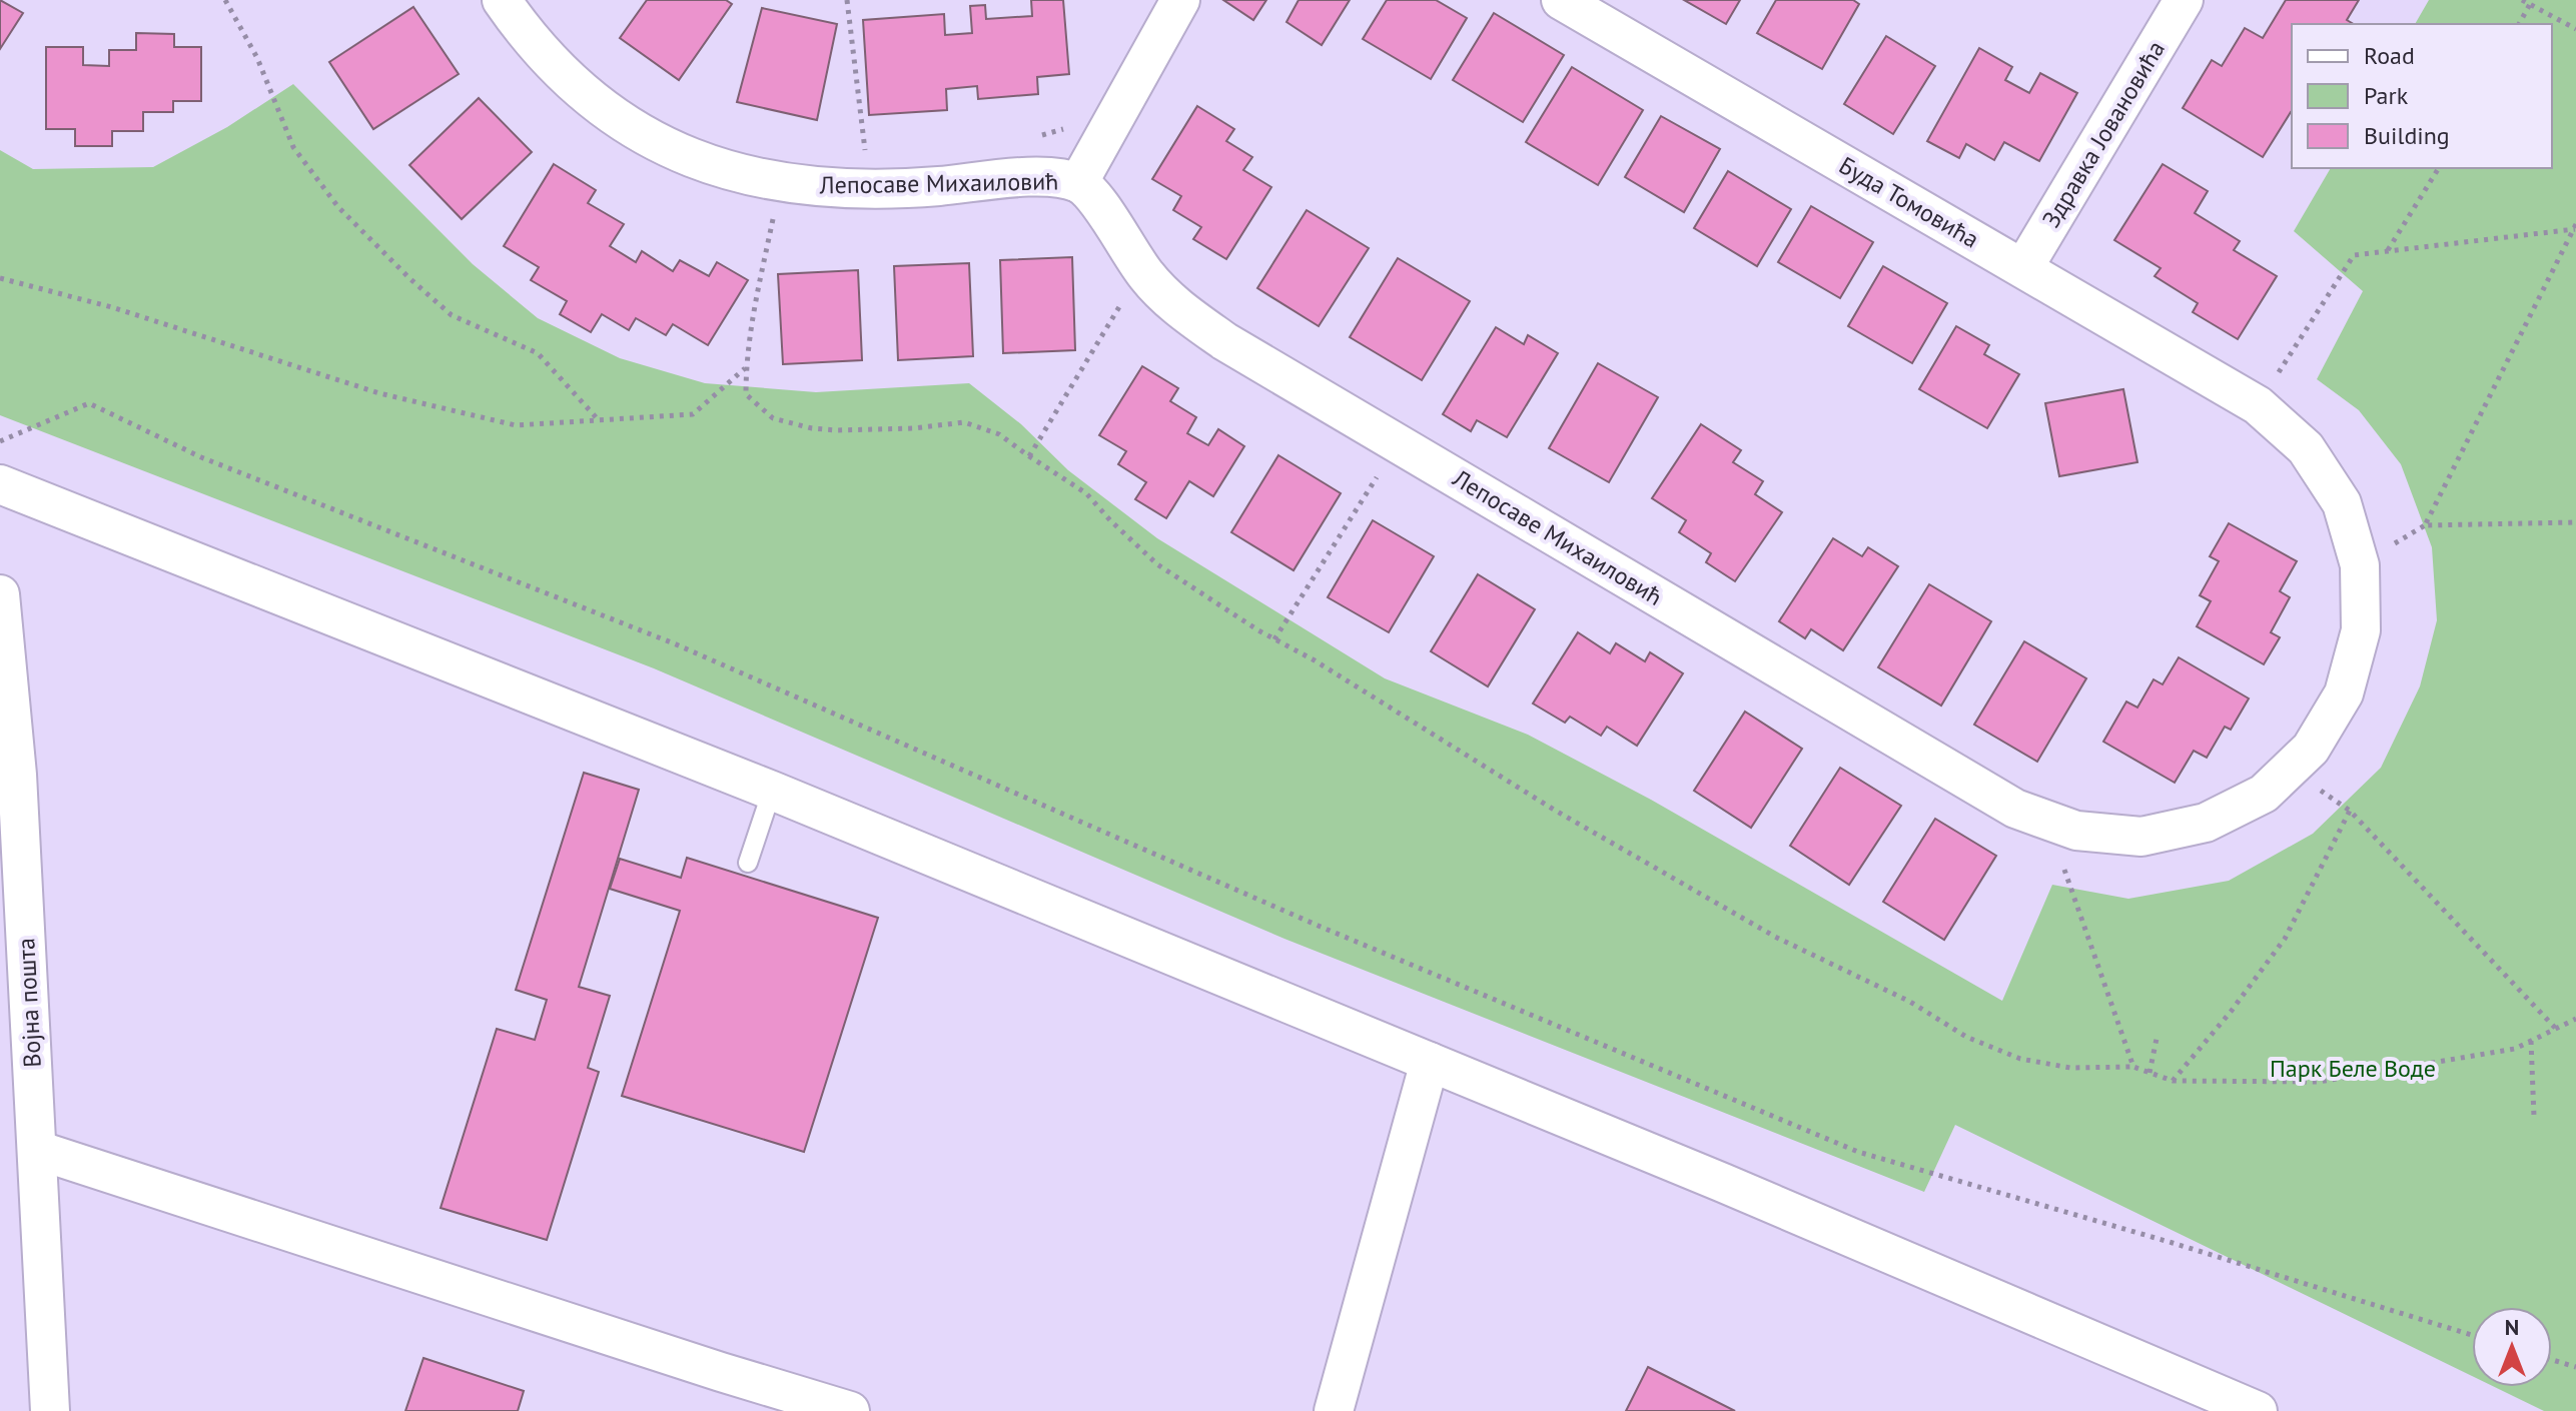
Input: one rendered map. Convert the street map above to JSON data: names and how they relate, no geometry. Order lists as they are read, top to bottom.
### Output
{
  "streets": {
    "street": [
      "Здравка Јовановића",
      "Лепосаве Михаиловић",
      "Буда Томовића",
      "Војна пошта"
    ]
  },
  "crossings": [
    ["Здравка Јовановића", "Буда Томовића"],
    ["Лепосаве Михаиловић", "Буда Томовића"]
  ],
  "parks": ["Парк Беле Воде"],
  "legend": ["Road", "Park", "Building"],
  "north": "top"
}
